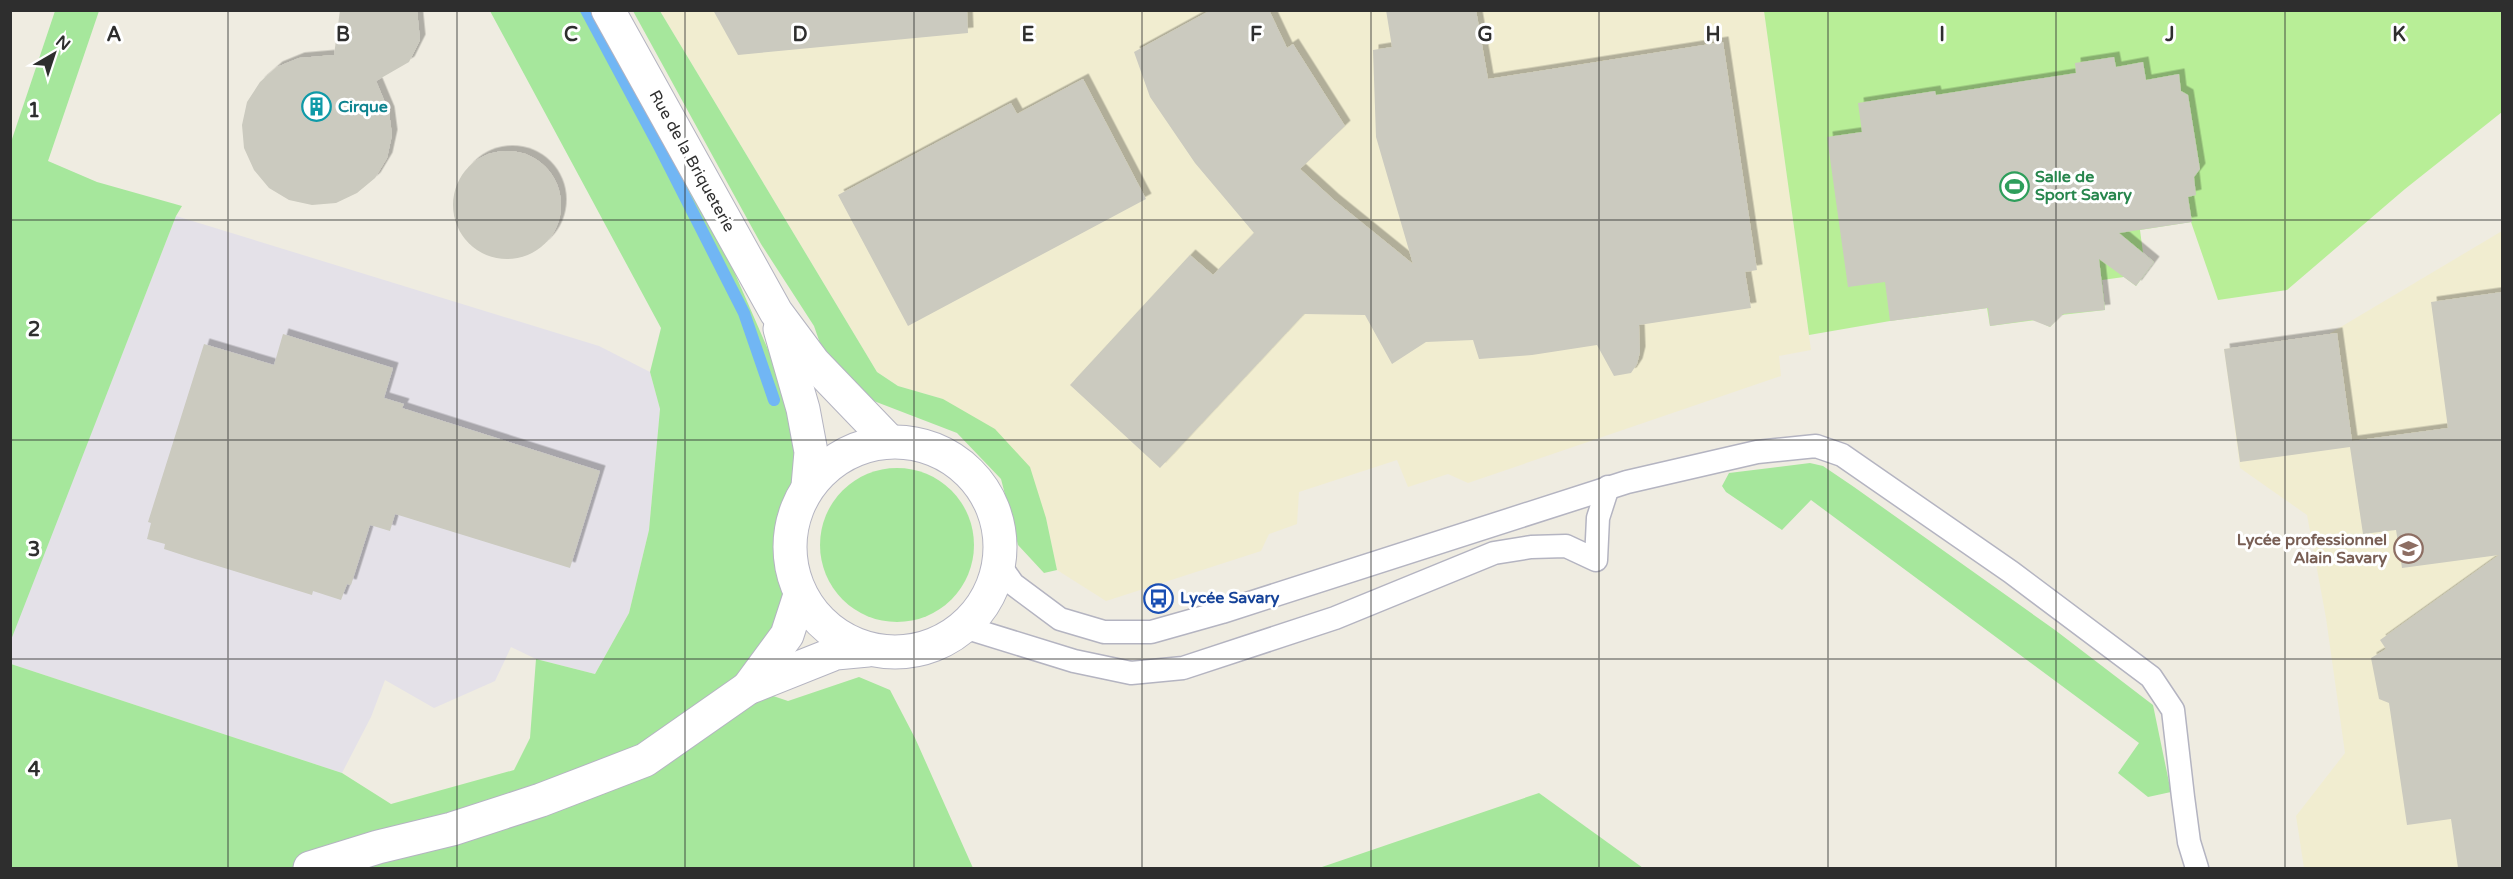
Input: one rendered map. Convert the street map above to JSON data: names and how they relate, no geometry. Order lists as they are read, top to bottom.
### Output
{
  "streets": {
    "street": ["Rue de la Briqueterie"]
  },
  "places": {
    "building": ["Cirque"],
    "sports": ["Salle de Sport Savary"],
    "school or university": ["Lycée professionnel Alain Savary"],
    "bus stop": ["Lycée Savary"]
  },
  "north": "top right",
  "grid": {
    "columns": [
      "A",
      "B",
      "C",
      "D",
      "E",
      "F",
      "G",
      "H",
      "I",
      "J",
      "K"
    ],
    "rows": [
      "1",
      "2",
      "3",
      "4"
    ]
  }
}
